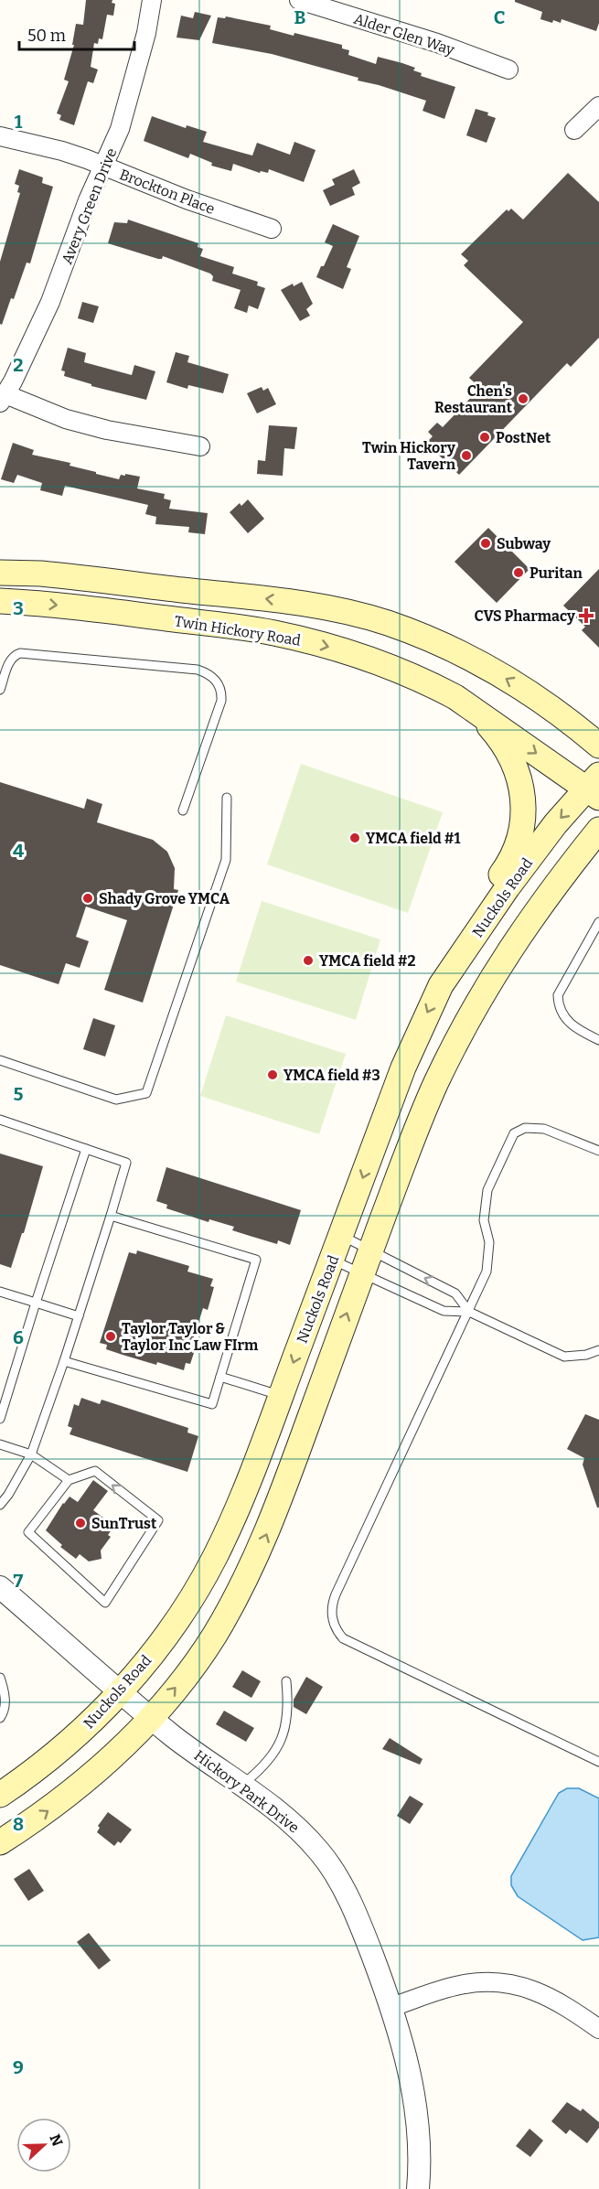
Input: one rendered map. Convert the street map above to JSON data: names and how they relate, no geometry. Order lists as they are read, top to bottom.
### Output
{
  "streets": {
    "main road": ["Twin Hickory Road", "Nuckols Road"],
    "street": [
      "Alder Glen Way",
      "Brockton Place",
      "Avery Green Drive",
      "Hickory Park Drive"
    ]
  },
  "crossings": [
    ["Brockton Place", "Avery Green Drive"],
    ["Twin Hickory Road", "Nuckols Road"],
    ["Nuckols Road", "Hickory Park Drive"]
  ],
  "places": {
    "other": [
      "Chen's Restaurant",
      "PostNet",
      "Twin Hickory Tavern",
      "Subway",
      "Puritan",
      "YMCA field #1",
      "Shady Grove YMCA",
      "YMCA field #2",
      "YMCA field #3",
      "Taylor Taylor & Taylor Inc Law FIrm",
      "SunTrust"
    ],
    "health": ["CVS Pharmacy"]
  },
  "scale_bar": "50 m",
  "north": "right",
  "grid": {
    "columns": ["B", "C"],
    "rows": [
      "1",
      "2",
      "3",
      "4",
      "5",
      "6",
      "7",
      "8",
      "9"
    ]
  }
}
